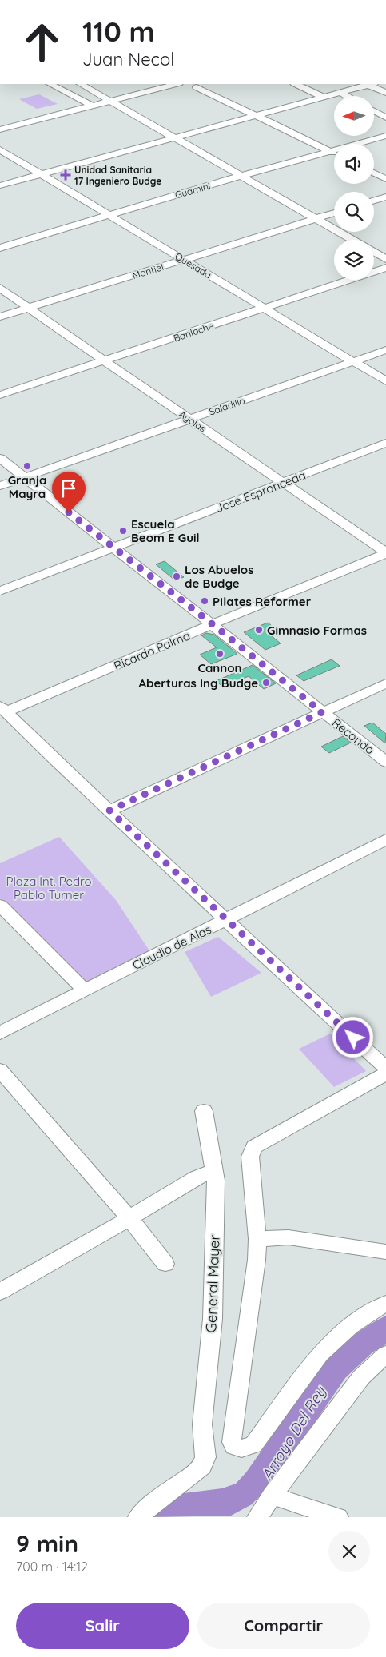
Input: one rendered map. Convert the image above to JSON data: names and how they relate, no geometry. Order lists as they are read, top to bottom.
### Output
{
  "streets": {
    "street": [
      "Guaminí",
      "Quesada",
      "Montiel",
      "Bariloche",
      "Saladillo",
      "Ayolas",
      "José Espronceda",
      "Ricardo Palma",
      "Recondo",
      "Claudio de Alas",
      "General Mayer"
    ]
  },
  "crossings": [
    ["Guaminí", "Quesada"],
    ["Quesada", "Montiel"],
    ["Quesada", "Bariloche"],
    ["Quesada", "Saladillo"],
    ["Montiel", "Ayolas"],
    ["Bariloche", "Ayolas"],
    ["Saladillo", "Ayolas"],
    ["Saladillo", "Recondo"],
    ["Ayolas", "José Espronceda"],
    ["Ayolas", "Ricardo Palma"],
    ["José Espronceda", "Recondo"],
    ["Ricardo Palma", "Recondo"]
  ],
  "water": ["Arroyo Del Rey"],
  "parks": ["Plaza Int. Pedro Pablo Turner"],
  "places": {
    "health": ["Unidad Sanitaria 17 Ingeniero Budge"],
    "other": [
      "Granja Mayra",
      "Escuela Beom E Guil",
      "Los Abuelos de Budge",
      "PIlates Reformer",
      "Gimnasio Formas",
      "Cannon",
      "Aberturas Ing Budge"
    ]
  },
  "north": "left",
  "page": {
    "turn": ["110 m", "Juan Necol"],
    "heading": ["9 min", "700 m · 14:12"],
    "buttons": ["Salir", "Compartir"]
  }
}
